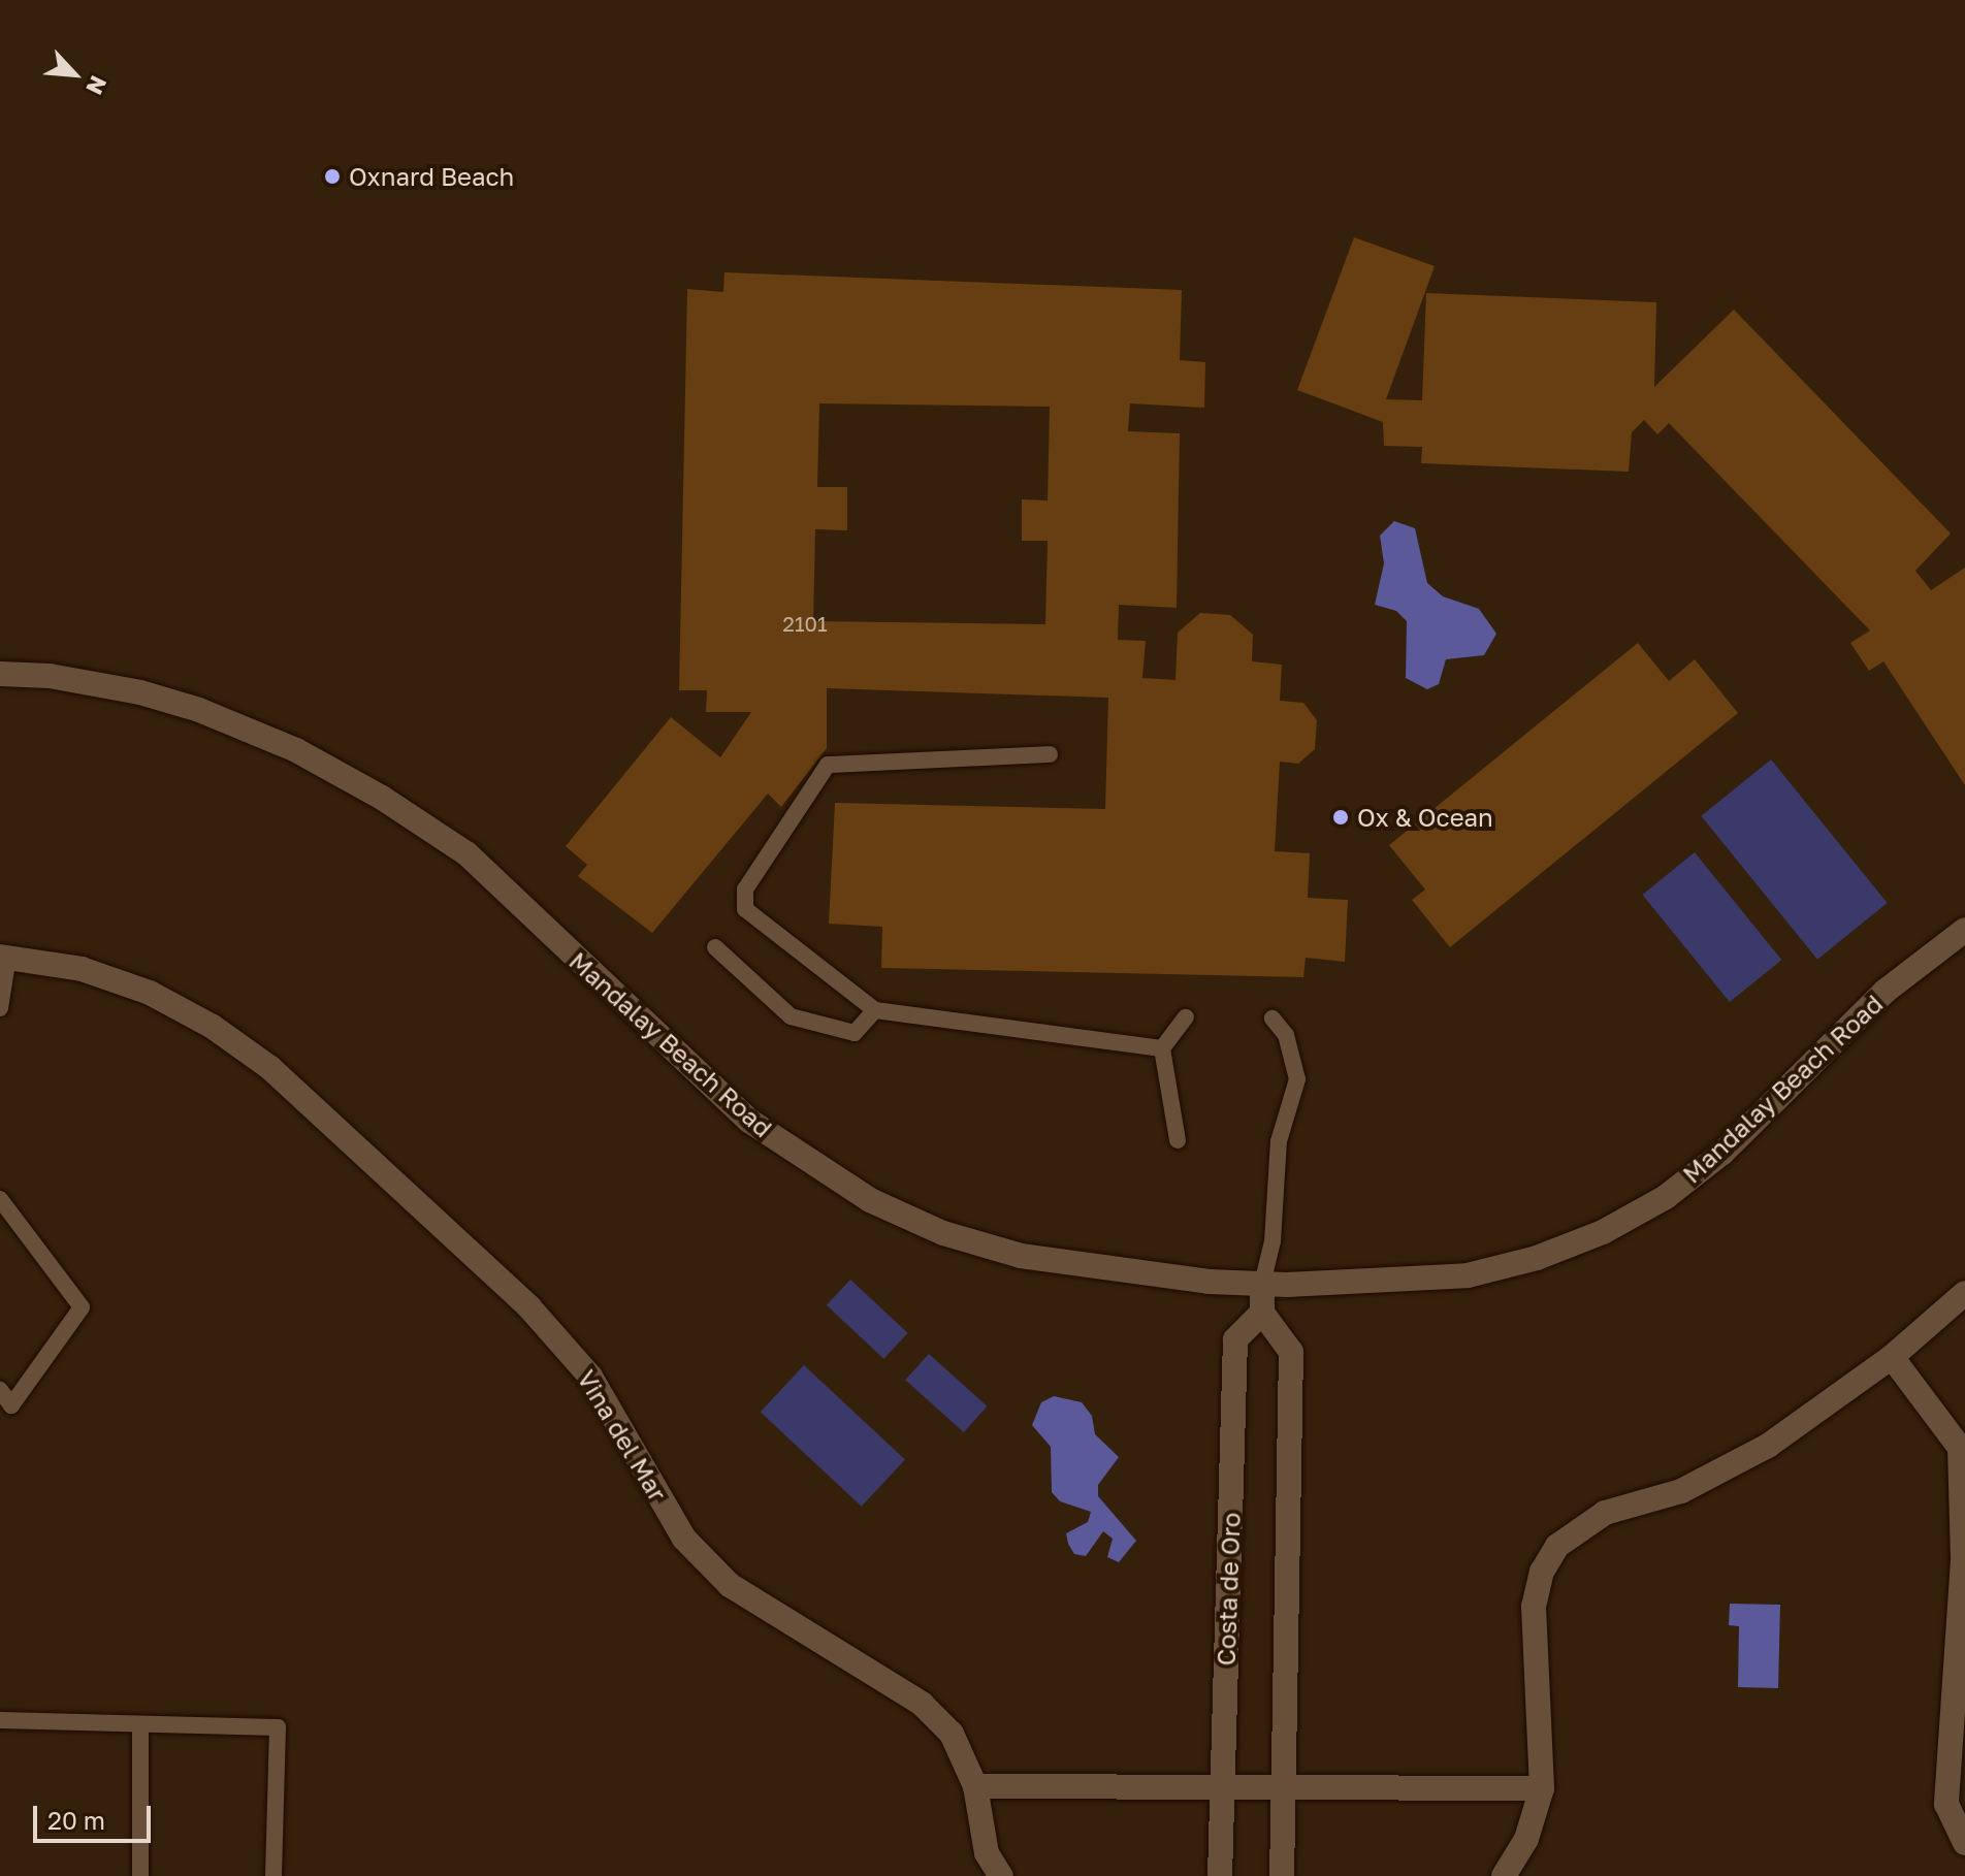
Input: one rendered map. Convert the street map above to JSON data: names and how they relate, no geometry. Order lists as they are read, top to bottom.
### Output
{
  "streets": {
    "street": ["Mandalay Beach Road", "Vina del Mar", "Costa de Oro"]
  },
  "places": ["Oxnard Beach", "Ox & Ocean"],
  "house_numbers": ["2101"],
  "scale_bar": "20 m",
  "north": "bottom right"
}
